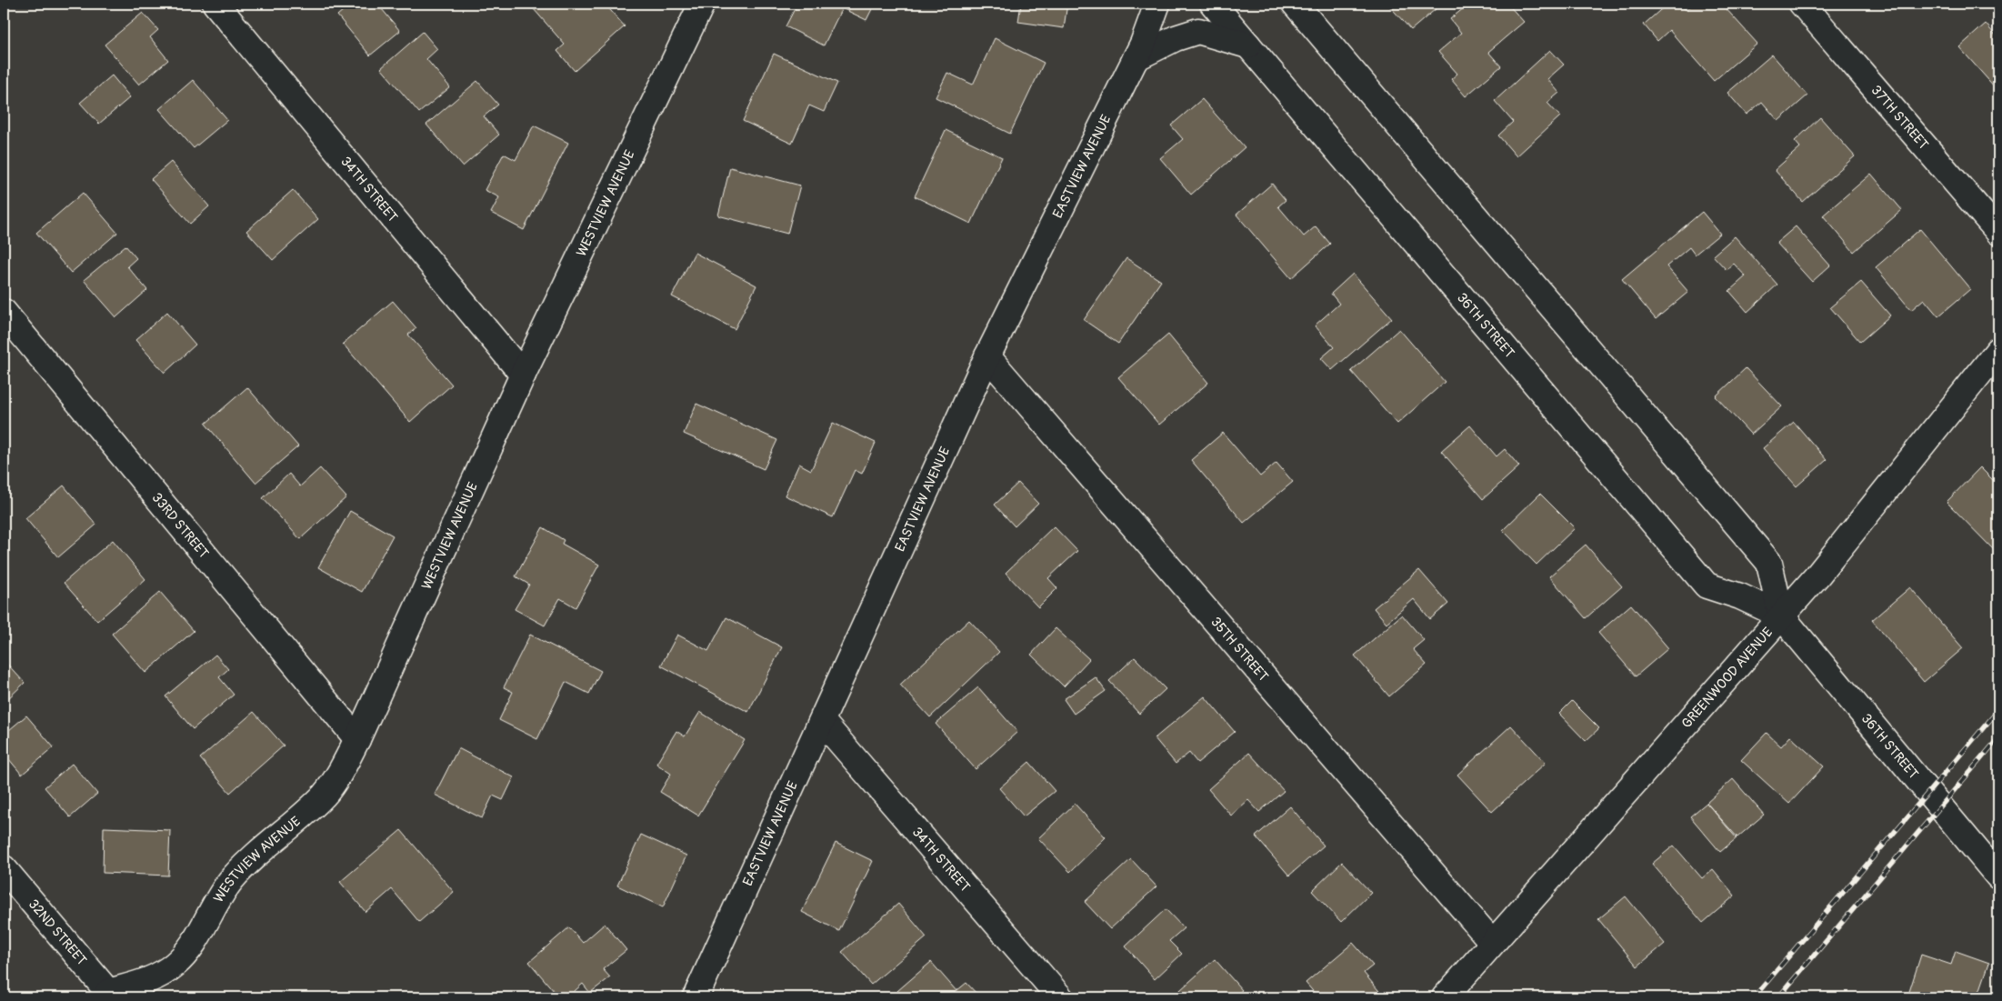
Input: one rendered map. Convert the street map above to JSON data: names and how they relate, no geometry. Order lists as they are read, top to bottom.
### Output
{
  "streets": {
    "street": [
      "37TH STREET",
      "EASTVIEW AVENUE",
      "34TH STREET",
      "WESTVIEW AVENUE",
      "36TH STREET",
      "33RD STREET",
      "35TH STREET",
      "GREENWOOD AVENUE",
      "32ND STREET"
    ]
  },
  "crossings": [
    ["EASTVIEW AVENUE", "34TH STREET"],
    ["EASTVIEW AVENUE", "35TH STREET"],
    ["34TH STREET", "WESTVIEW AVENUE"],
    ["WESTVIEW AVENUE", "33RD STREET"],
    ["WESTVIEW AVENUE", "32ND STREET"],
    ["36TH STREET", "GREENWOOD AVENUE"],
    ["35TH STREET", "GREENWOOD AVENUE"]
  ]
}
